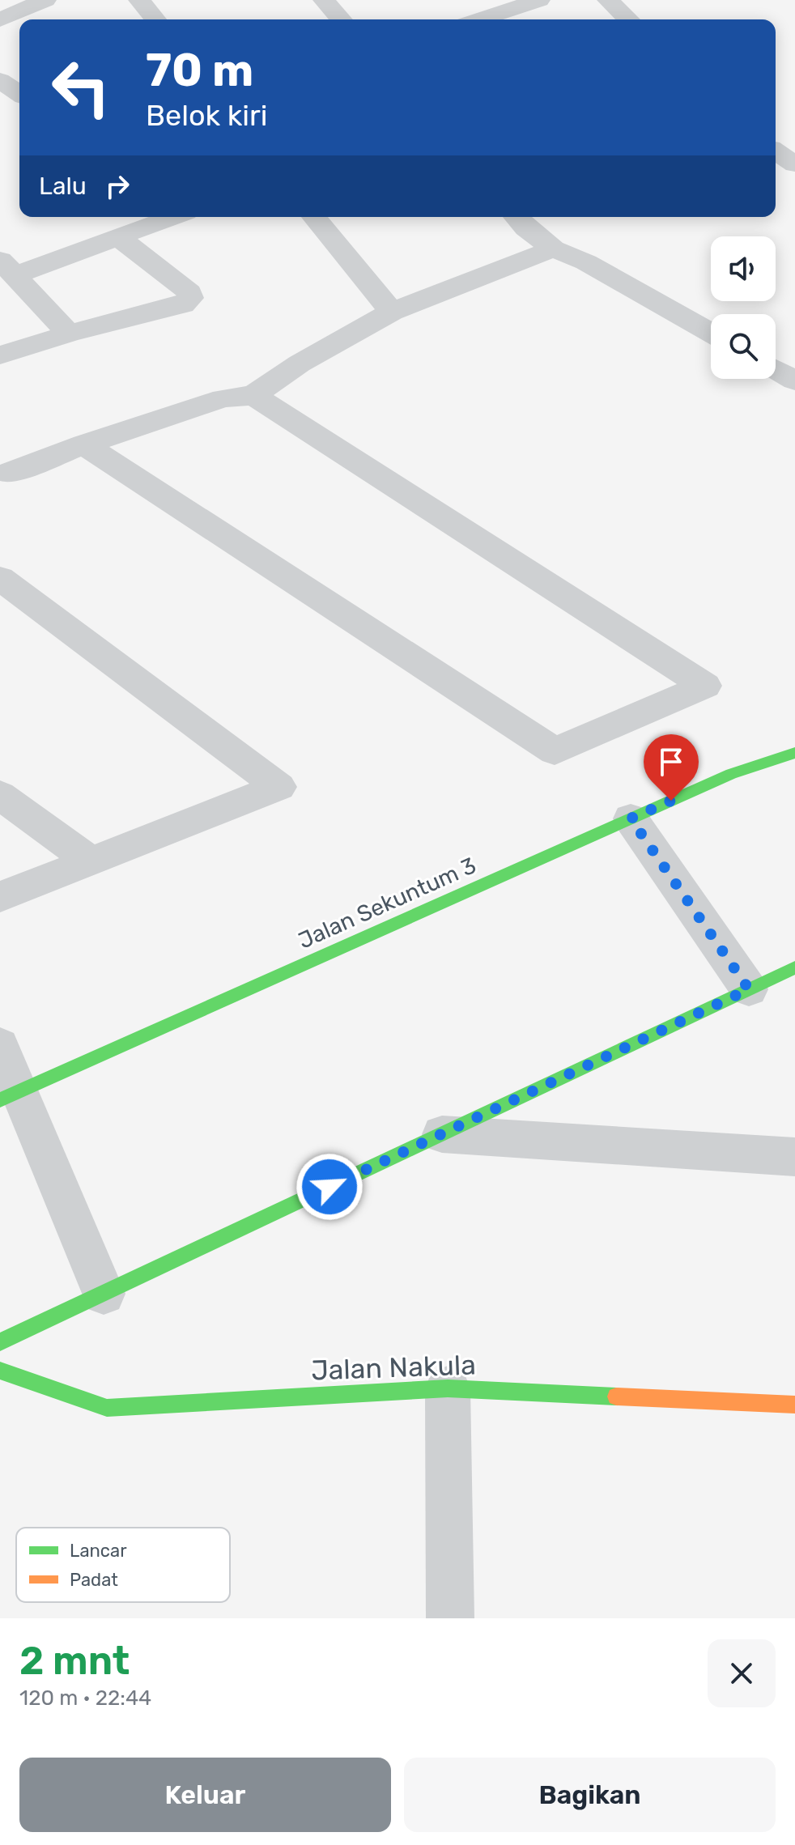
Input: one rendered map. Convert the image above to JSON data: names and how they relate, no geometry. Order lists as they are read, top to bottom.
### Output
{
  "streets": {
    "street": ["Jalan Sekuntum 3", "Jalan Nakula"]
  },
  "legend": ["Lancar", "Padat"],
  "page": {
    "turn": ["70 m", "Belok kiri"],
    "then": "Lalu",
    "heading": ["2 mnt", "120 m · 22:44"],
    "buttons": ["Keluar", "Bagikan"]
  }
}
